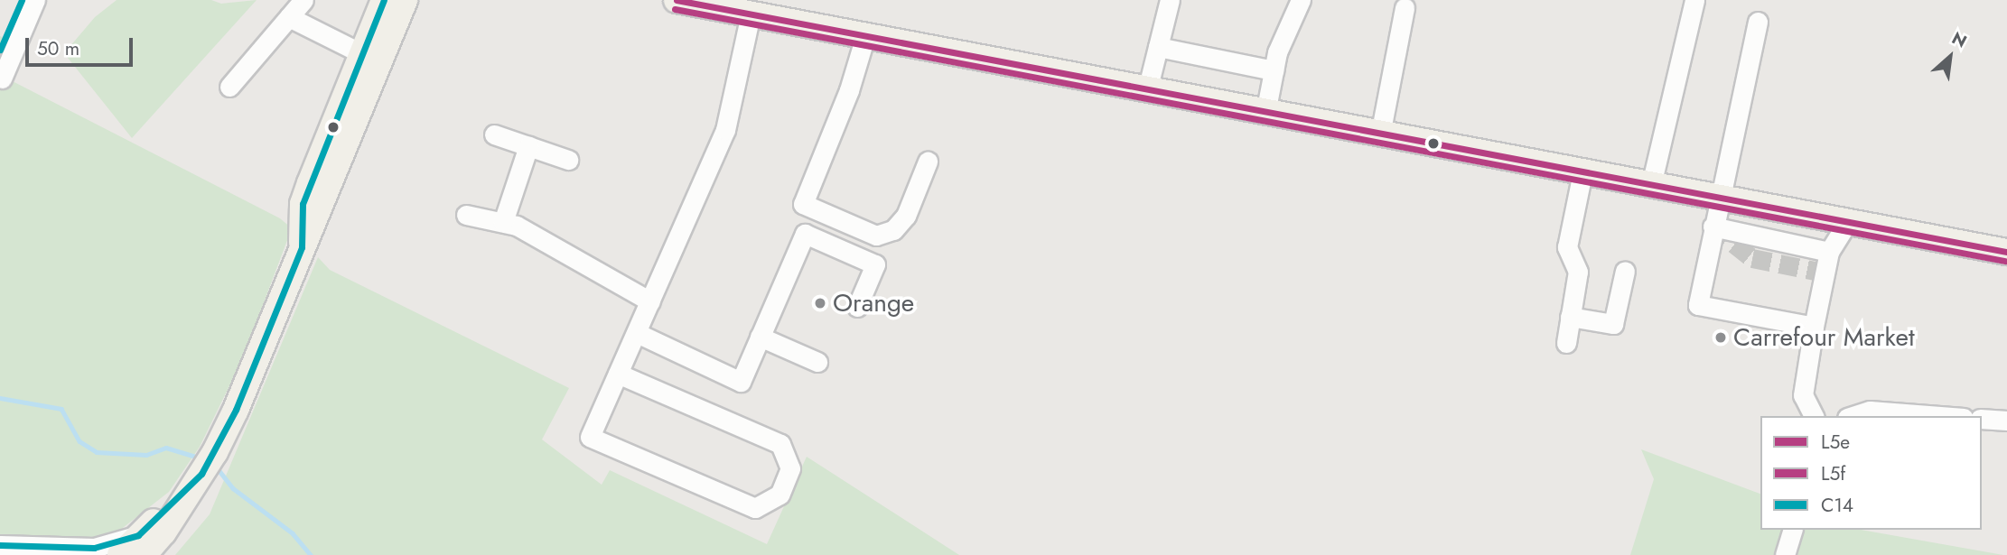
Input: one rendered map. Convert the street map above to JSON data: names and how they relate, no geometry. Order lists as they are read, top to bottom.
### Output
{
  "places": ["Orange", "Carrefour Market"],
  "lines": ["transit line L5e", "transit line C14", "transit line L5f"],
  "legend": ["L5e", "L5f", "C14"],
  "scale_bar": "50 m",
  "north": "top right"
}
